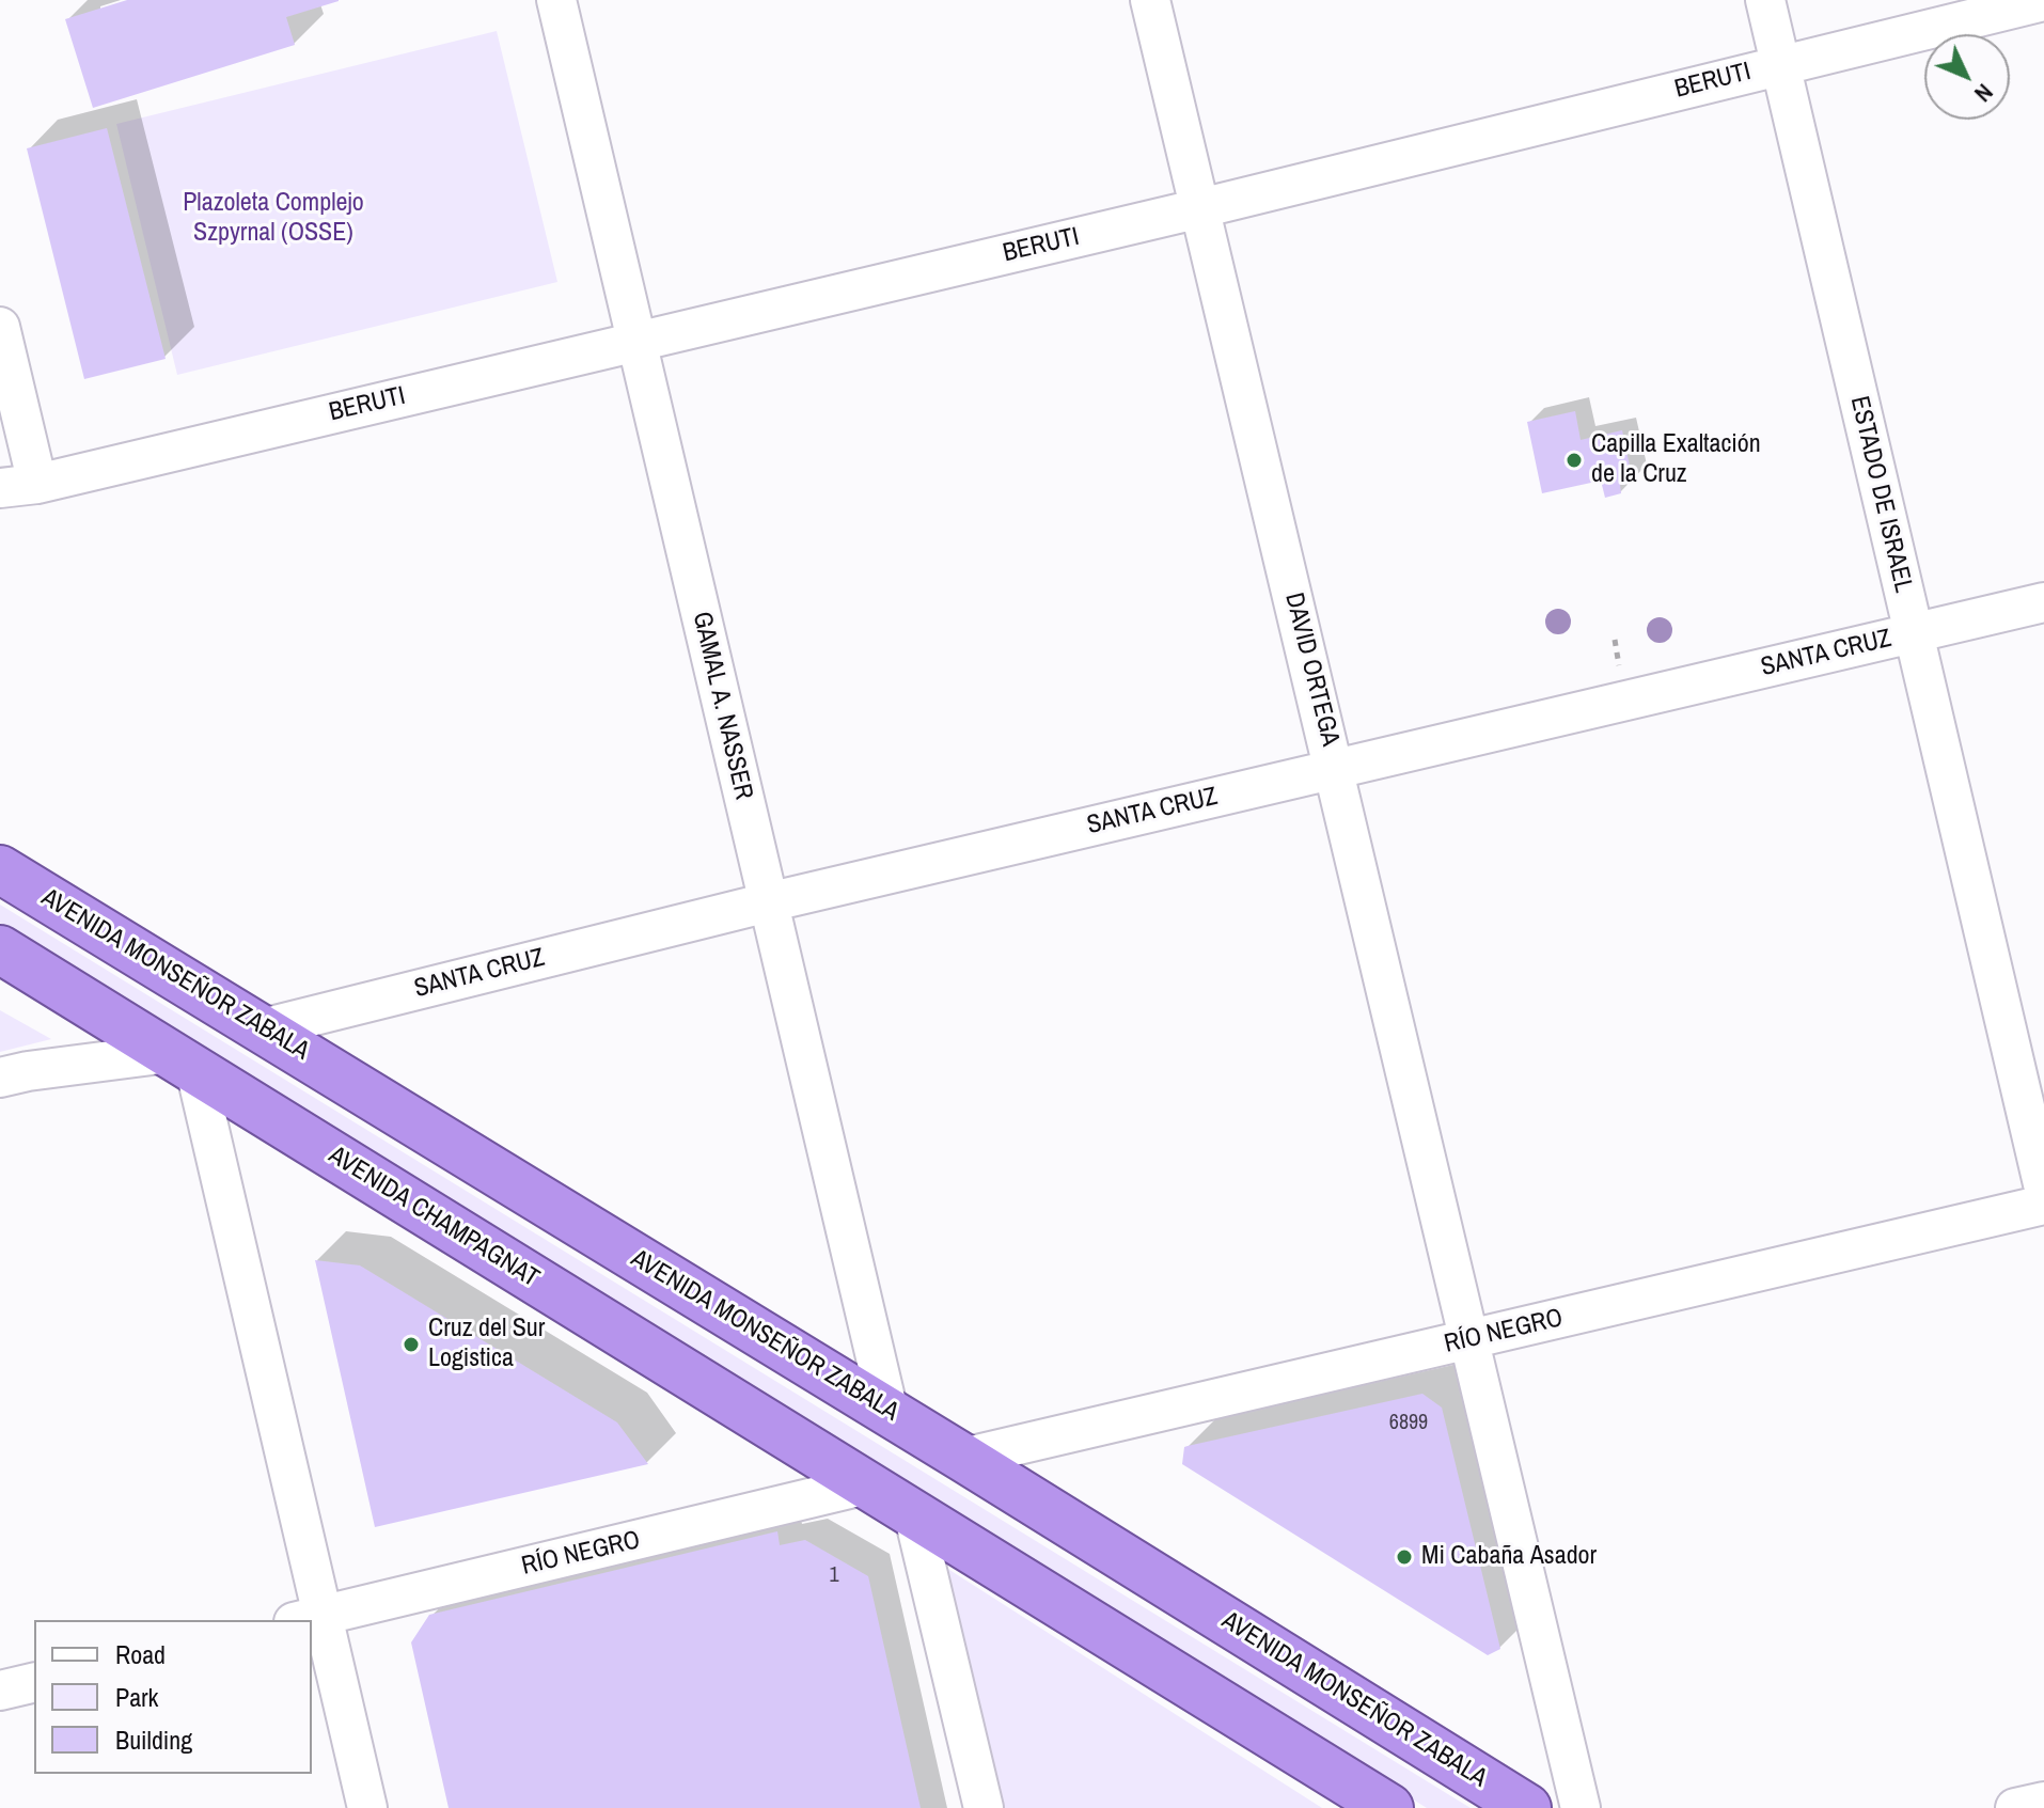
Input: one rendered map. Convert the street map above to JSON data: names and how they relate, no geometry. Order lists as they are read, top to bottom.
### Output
{
  "streets": {
    "highway": ["AVENIDA MONSEÑOR ZABALA", "AVENIDA CHAMPAGNAT"],
    "street": [
      "BERUTI",
      "ESTADO DE ISRAEL",
      "SANTA CRUZ",
      "DAVID ORTEGA",
      "GAMAL A. NASSER",
      "RÍO NEGRO"
    ]
  },
  "crossings": [
    ["BERUTI", "ESTADO DE ISRAEL"],
    ["BERUTI", "DAVID ORTEGA"],
    ["BERUTI", "GAMAL A. NASSER"],
    ["ESTADO DE ISRAEL", "SANTA CRUZ"],
    ["SANTA CRUZ", "DAVID ORTEGA"],
    ["SANTA CRUZ", "GAMAL A. NASSER"],
    ["SANTA CRUZ", "AVENIDA MONSEÑOR ZABALA"],
    ["DAVID ORTEGA", "RÍO NEGRO"],
    ["GAMAL A. NASSER", "AVENIDA MONSEÑOR ZABALA"],
    ["AVENIDA MONSEÑOR ZABALA", "RÍO NEGRO"],
    ["AVENIDA CHAMPAGNAT", "RÍO NEGRO"]
  ],
  "parks": ["Plazoleta Complejo Szpyrnal (OSSE)"],
  "places": ["Capilla Exaltación de la Cruz", "Cruz del Sur Logistica", "Mi Cabaña Asador"],
  "house_numbers": ["6899", "1"],
  "legend": ["Road", "Park", "Building"],
  "north": "bottom right"
}
